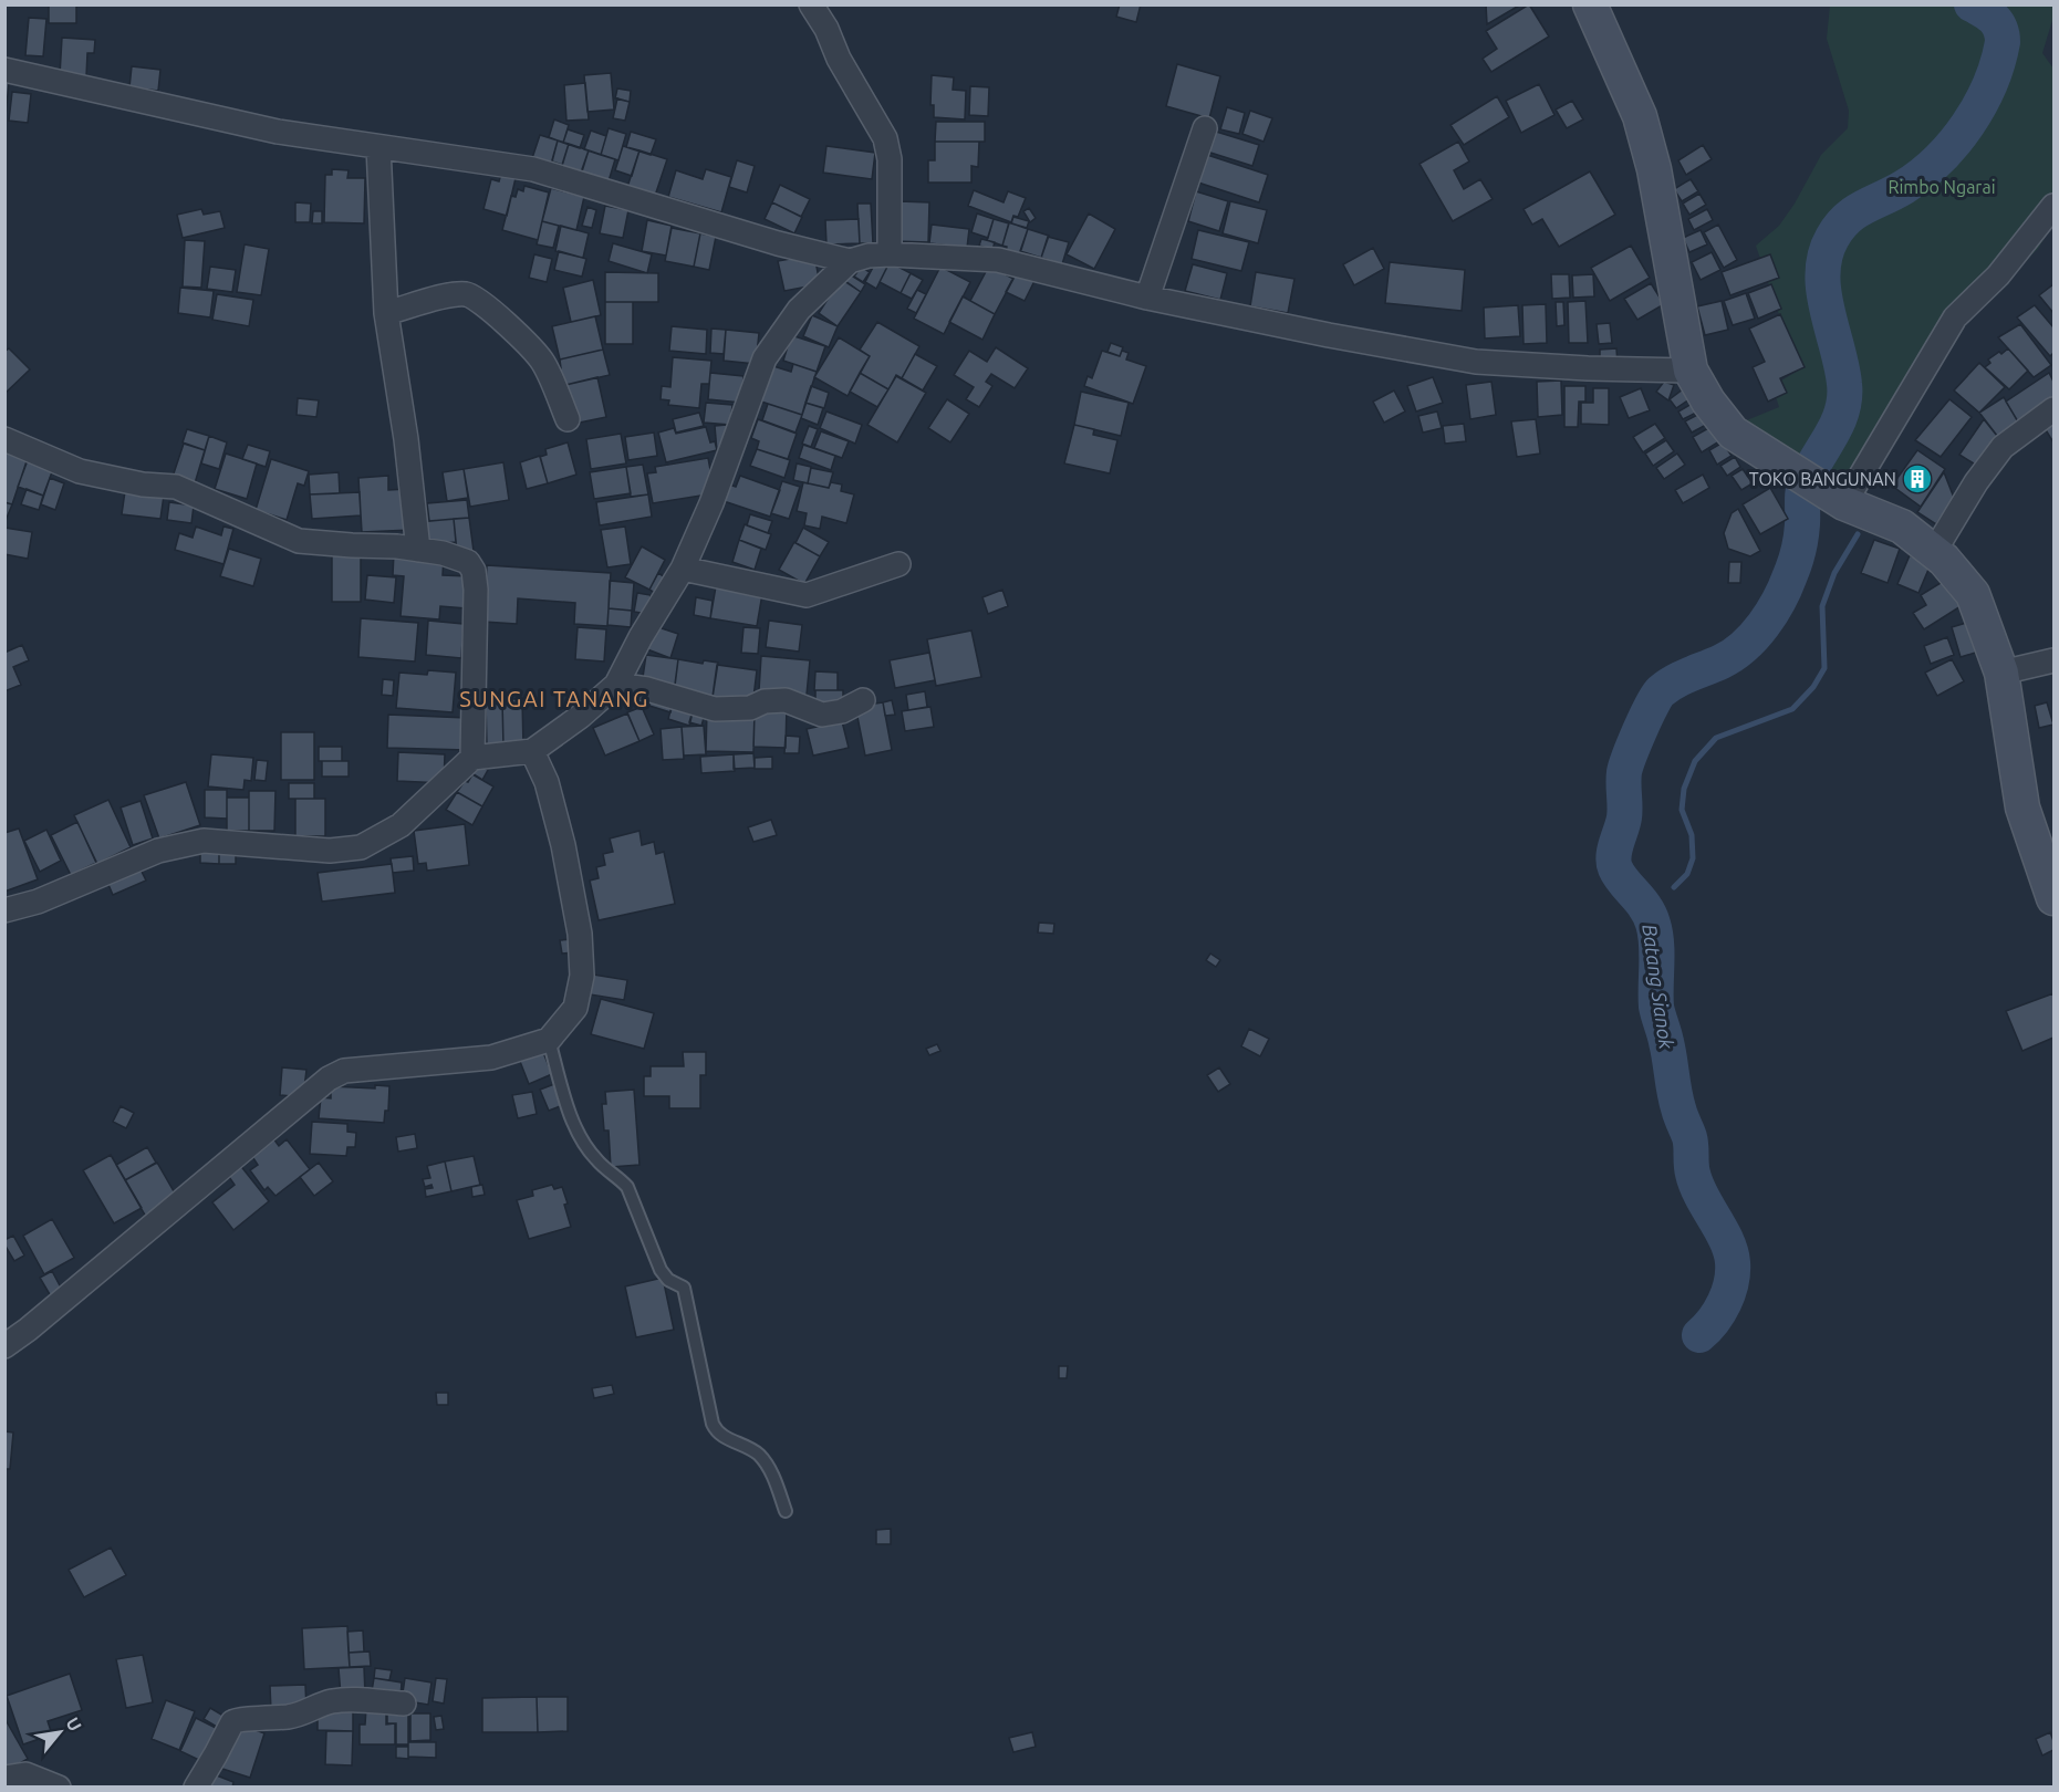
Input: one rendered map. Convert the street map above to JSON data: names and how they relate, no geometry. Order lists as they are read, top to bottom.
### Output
{
  "districts": ["SUNGAI TANANG"],
  "water": ["Batang Sianok"],
  "parks": ["Rimbo Ngarai"],
  "places": {
    "building": ["TOKO BANGUNAN"]
  },
  "north": "top right"
}
